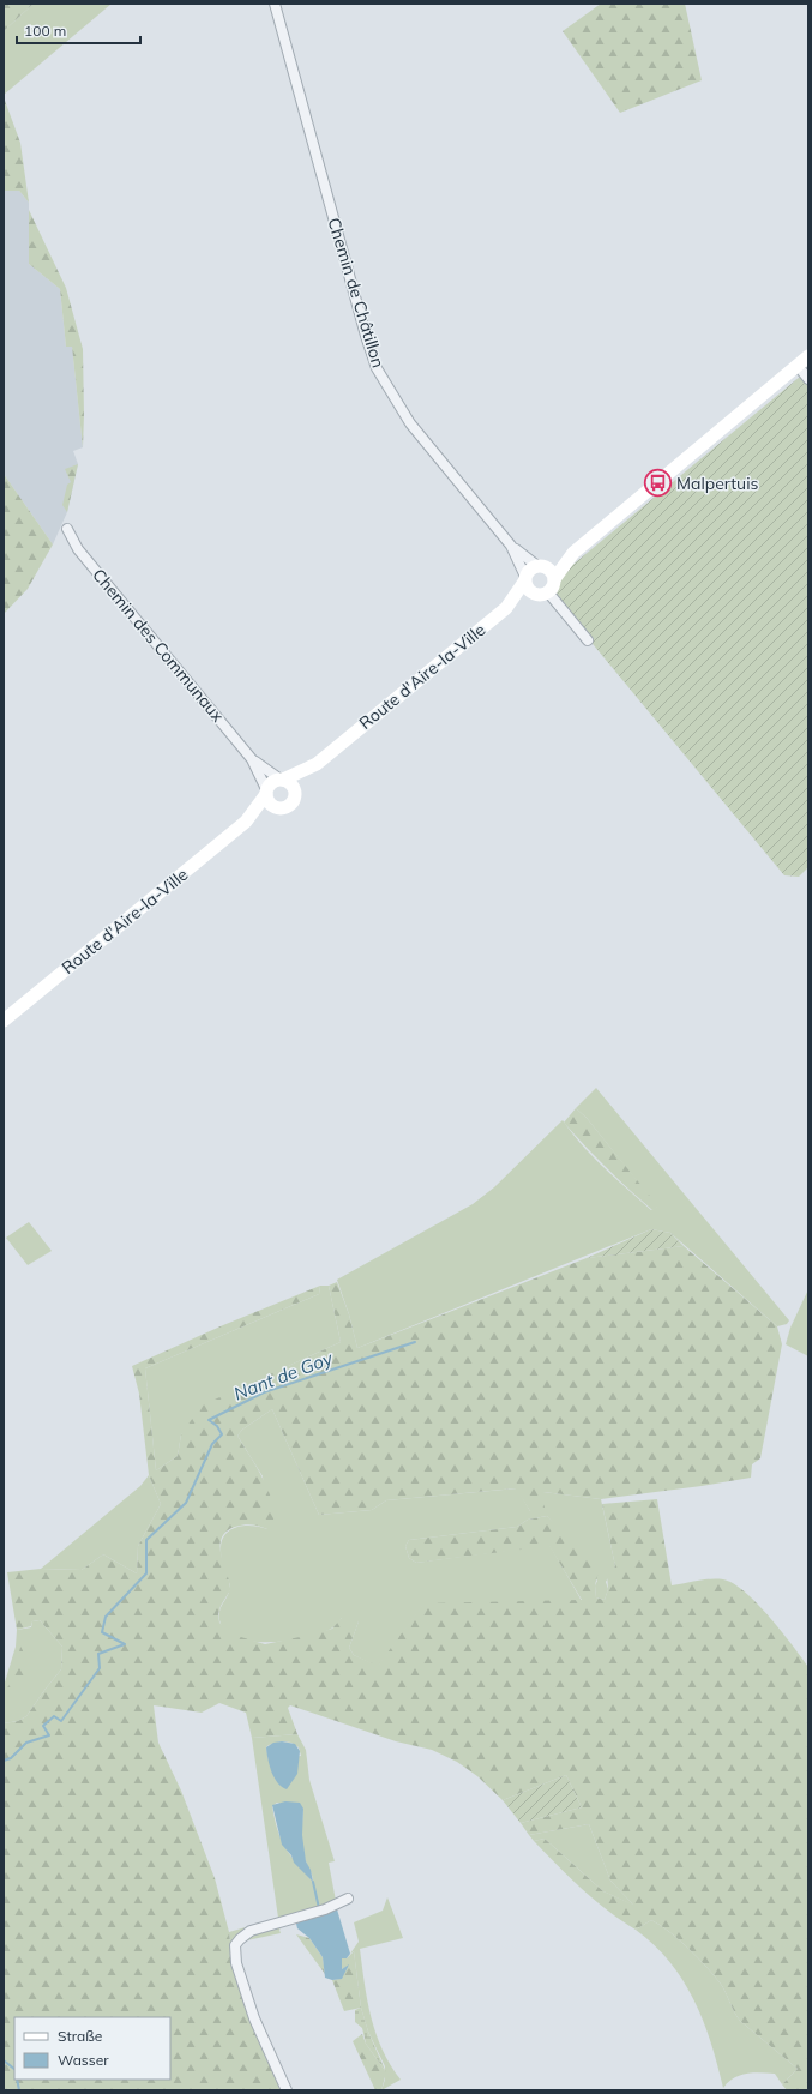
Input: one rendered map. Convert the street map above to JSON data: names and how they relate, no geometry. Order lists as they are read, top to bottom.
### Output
{
  "streets": {
    "main road": ["Route d'Aire-la-Ville"],
    "street": ["Chemin de Châtillon", "Chemin des Communaux"]
  },
  "crossings": [
    ["Chemin de Châtillon", "Route d'Aire-la-Ville"],
    ["Chemin des Communaux", "Route d'Aire-la-Ville"]
  ],
  "water": ["Nant de Goy"],
  "places": {
    "bus stop": ["Malpertuis"]
  },
  "legend": ["Straße", "Wasser"],
  "scale_bar": "100 m"
}
